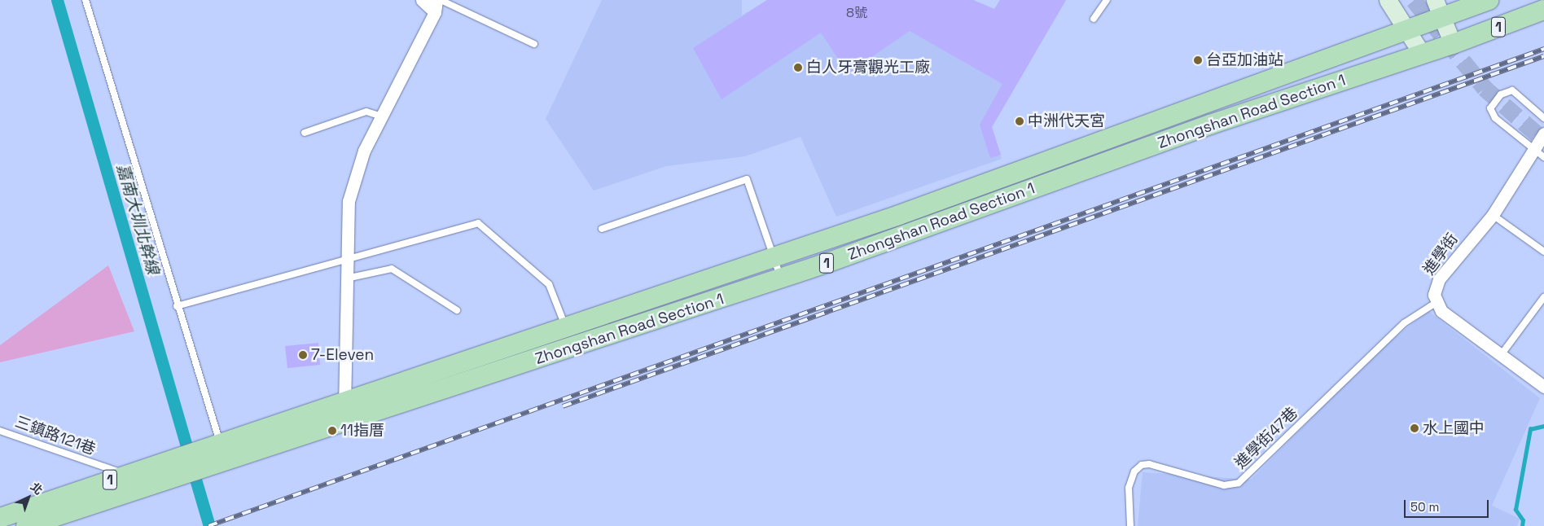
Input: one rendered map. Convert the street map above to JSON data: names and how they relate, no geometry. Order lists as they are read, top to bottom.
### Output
{
  "streets": {
    "main road": ["1", "Zhongshan Road Section 1"],
    "street": ["進學街"],
    "lane": ["三鎮路121巷", "進學街47巷"]
  },
  "crossings": [
    ["1", "Zhongshan Road Section 1"],
    ["1", "三鎮路121巷"],
    ["進學街", "進學街47巷"]
  ],
  "water": ["嘉南大圳北幹線"],
  "places": [
    "台亞加油站",
    "白人牙膏觀光工廠",
    "中洲代天宮",
    "7-Eleven",
    "水上國中",
    "11指厝"
  ],
  "house_numbers": ["8號"],
  "scale_bar": "50 m",
  "north": "top right"
}
